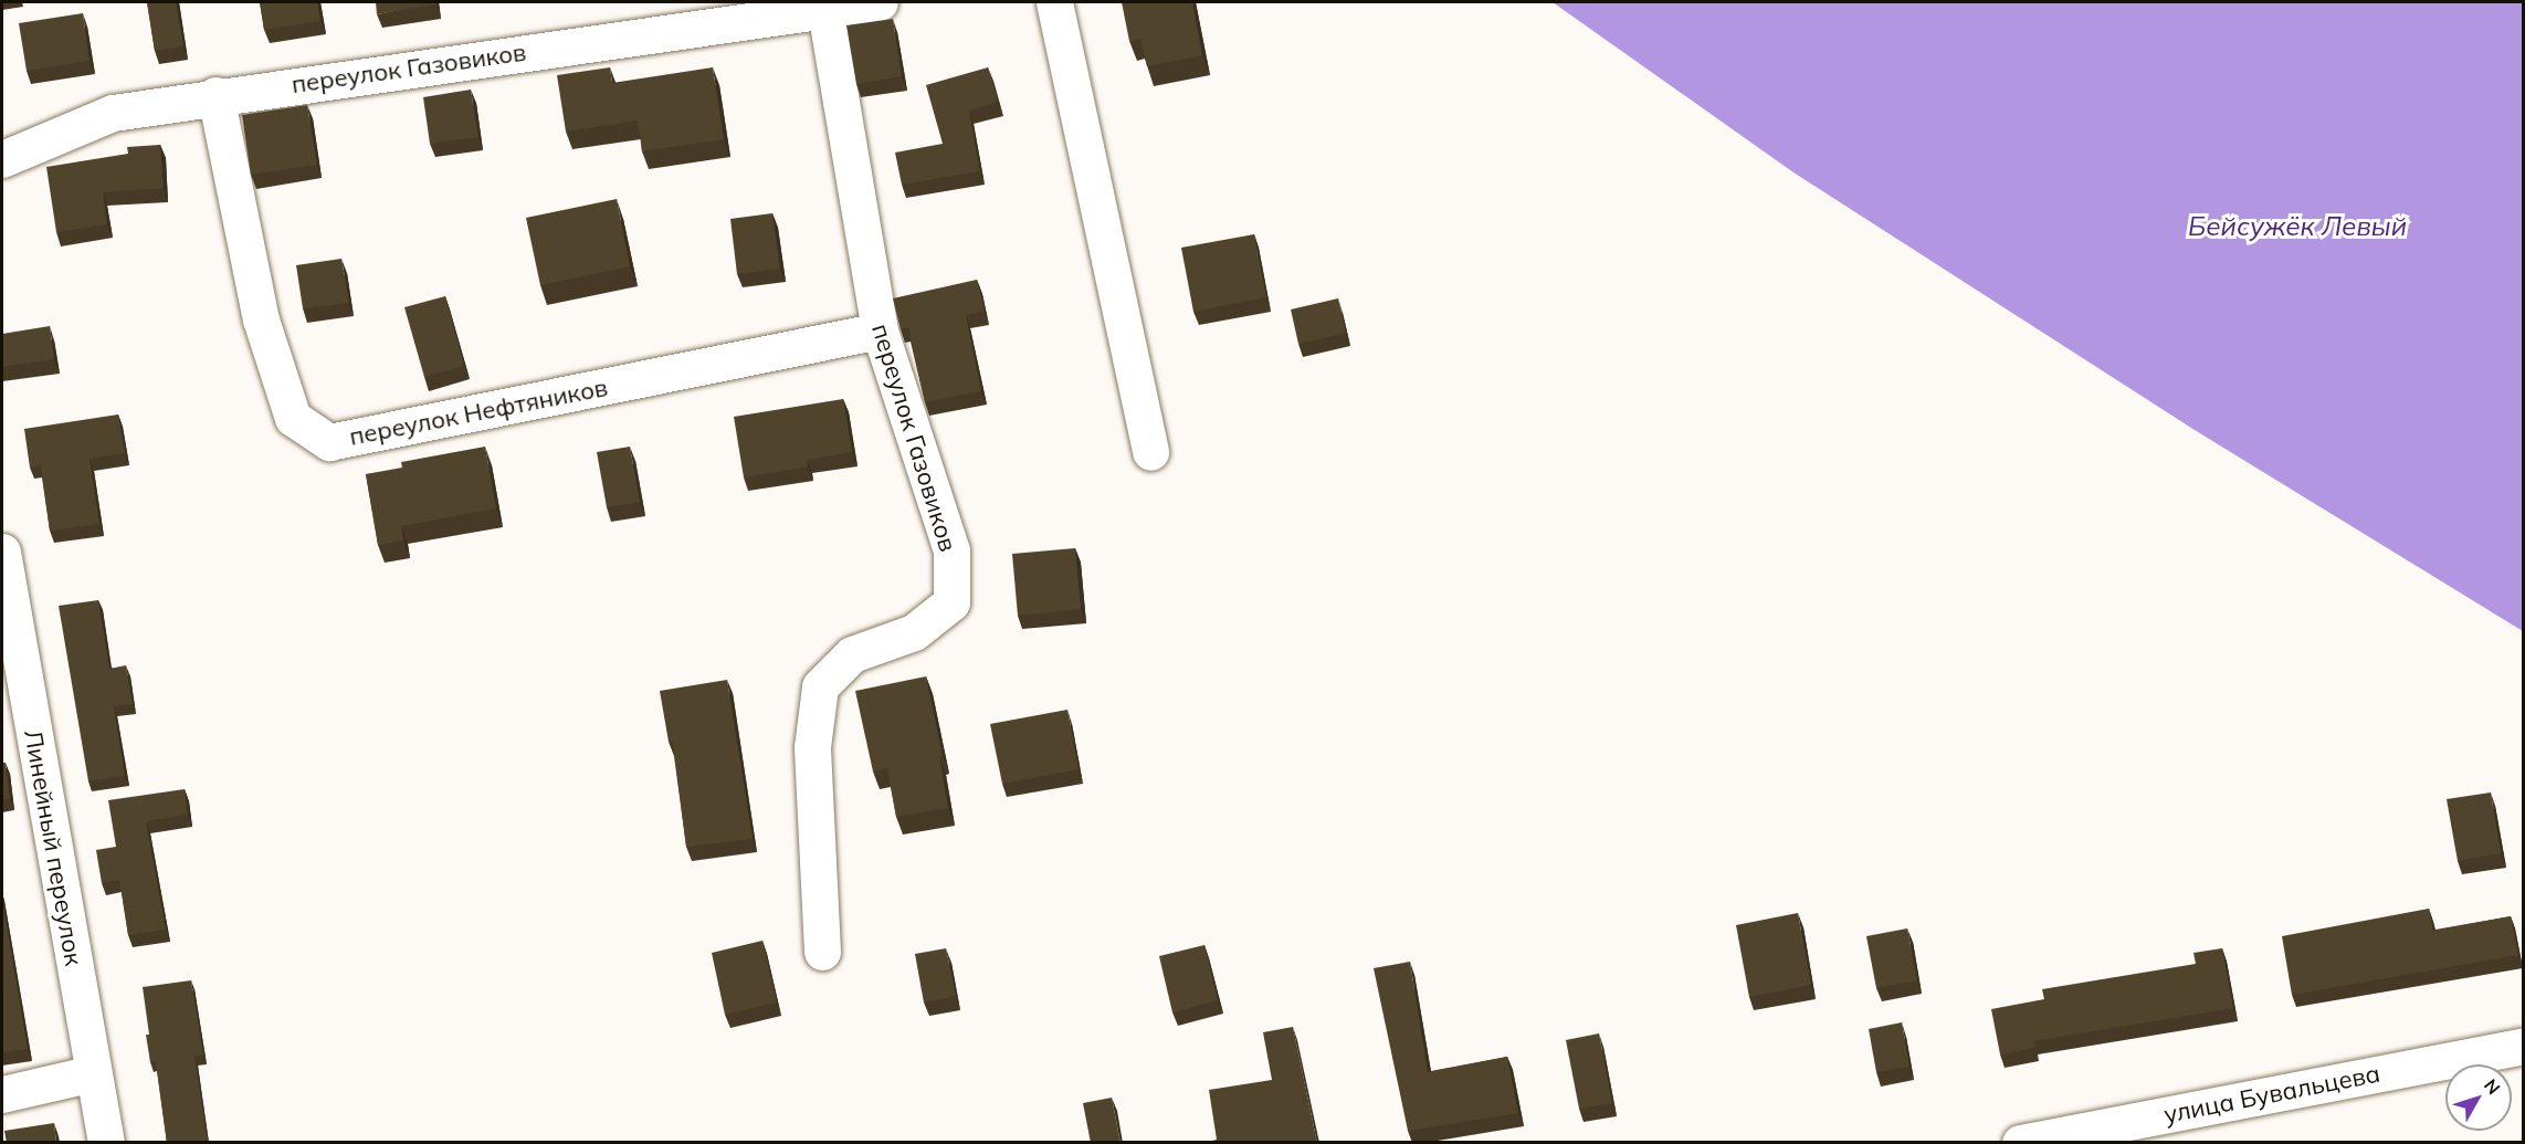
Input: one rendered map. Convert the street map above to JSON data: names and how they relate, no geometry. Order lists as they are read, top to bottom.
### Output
{
  "streets": {
    "street": [
      "переулок Газовиков",
      "переулок Нефтяников",
      "Линейный переулок",
      "улица Бувальцева"
    ]
  },
  "crossings": [
    ["переулок Газовиков", "переулок Нефтяников"]
  ],
  "water": ["Бейсужёк Левый"],
  "north": "top right"
}
